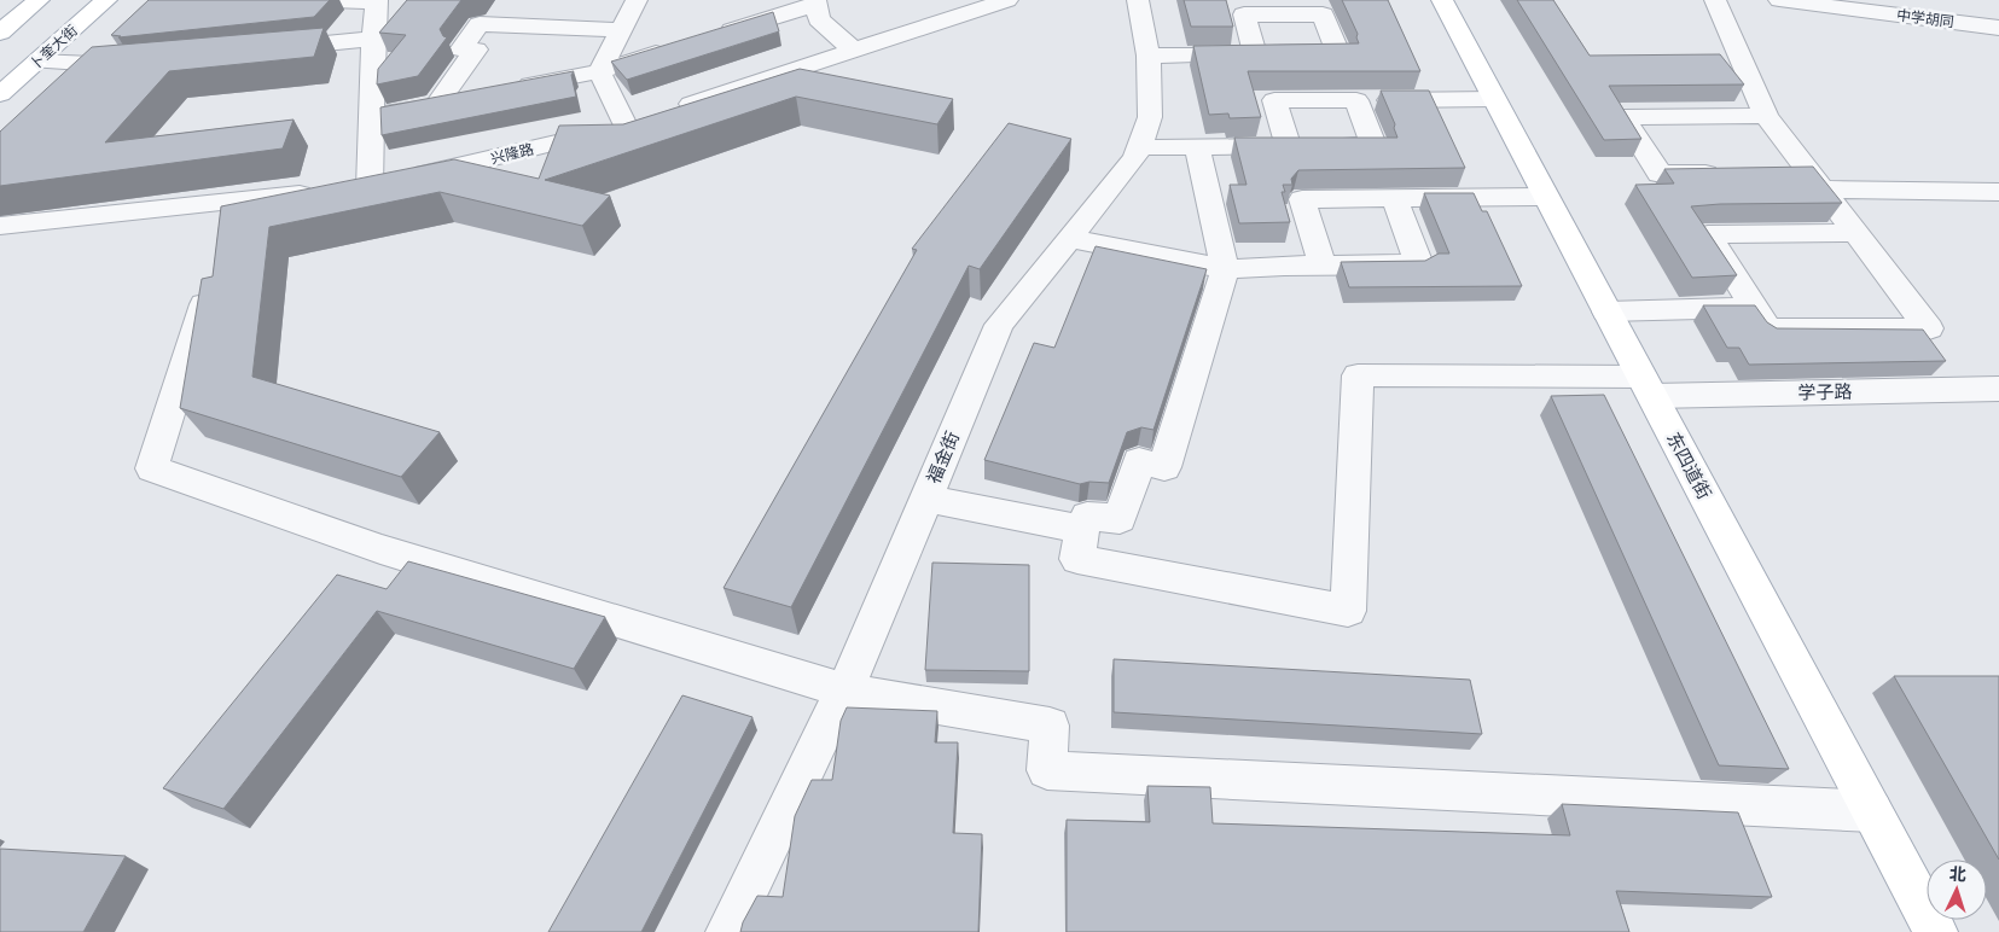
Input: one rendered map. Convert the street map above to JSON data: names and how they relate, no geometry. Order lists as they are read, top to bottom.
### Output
{
  "streets": {
    "main road": ["卜奎大街", "东四道街"],
    "street": [
      "中学胡同",
      "兴隆路",
      "学子路",
      "福金街"
    ]
  },
  "crossings": [
    ["学子路", "东四道街"]
  ],
  "north": "top"
}
